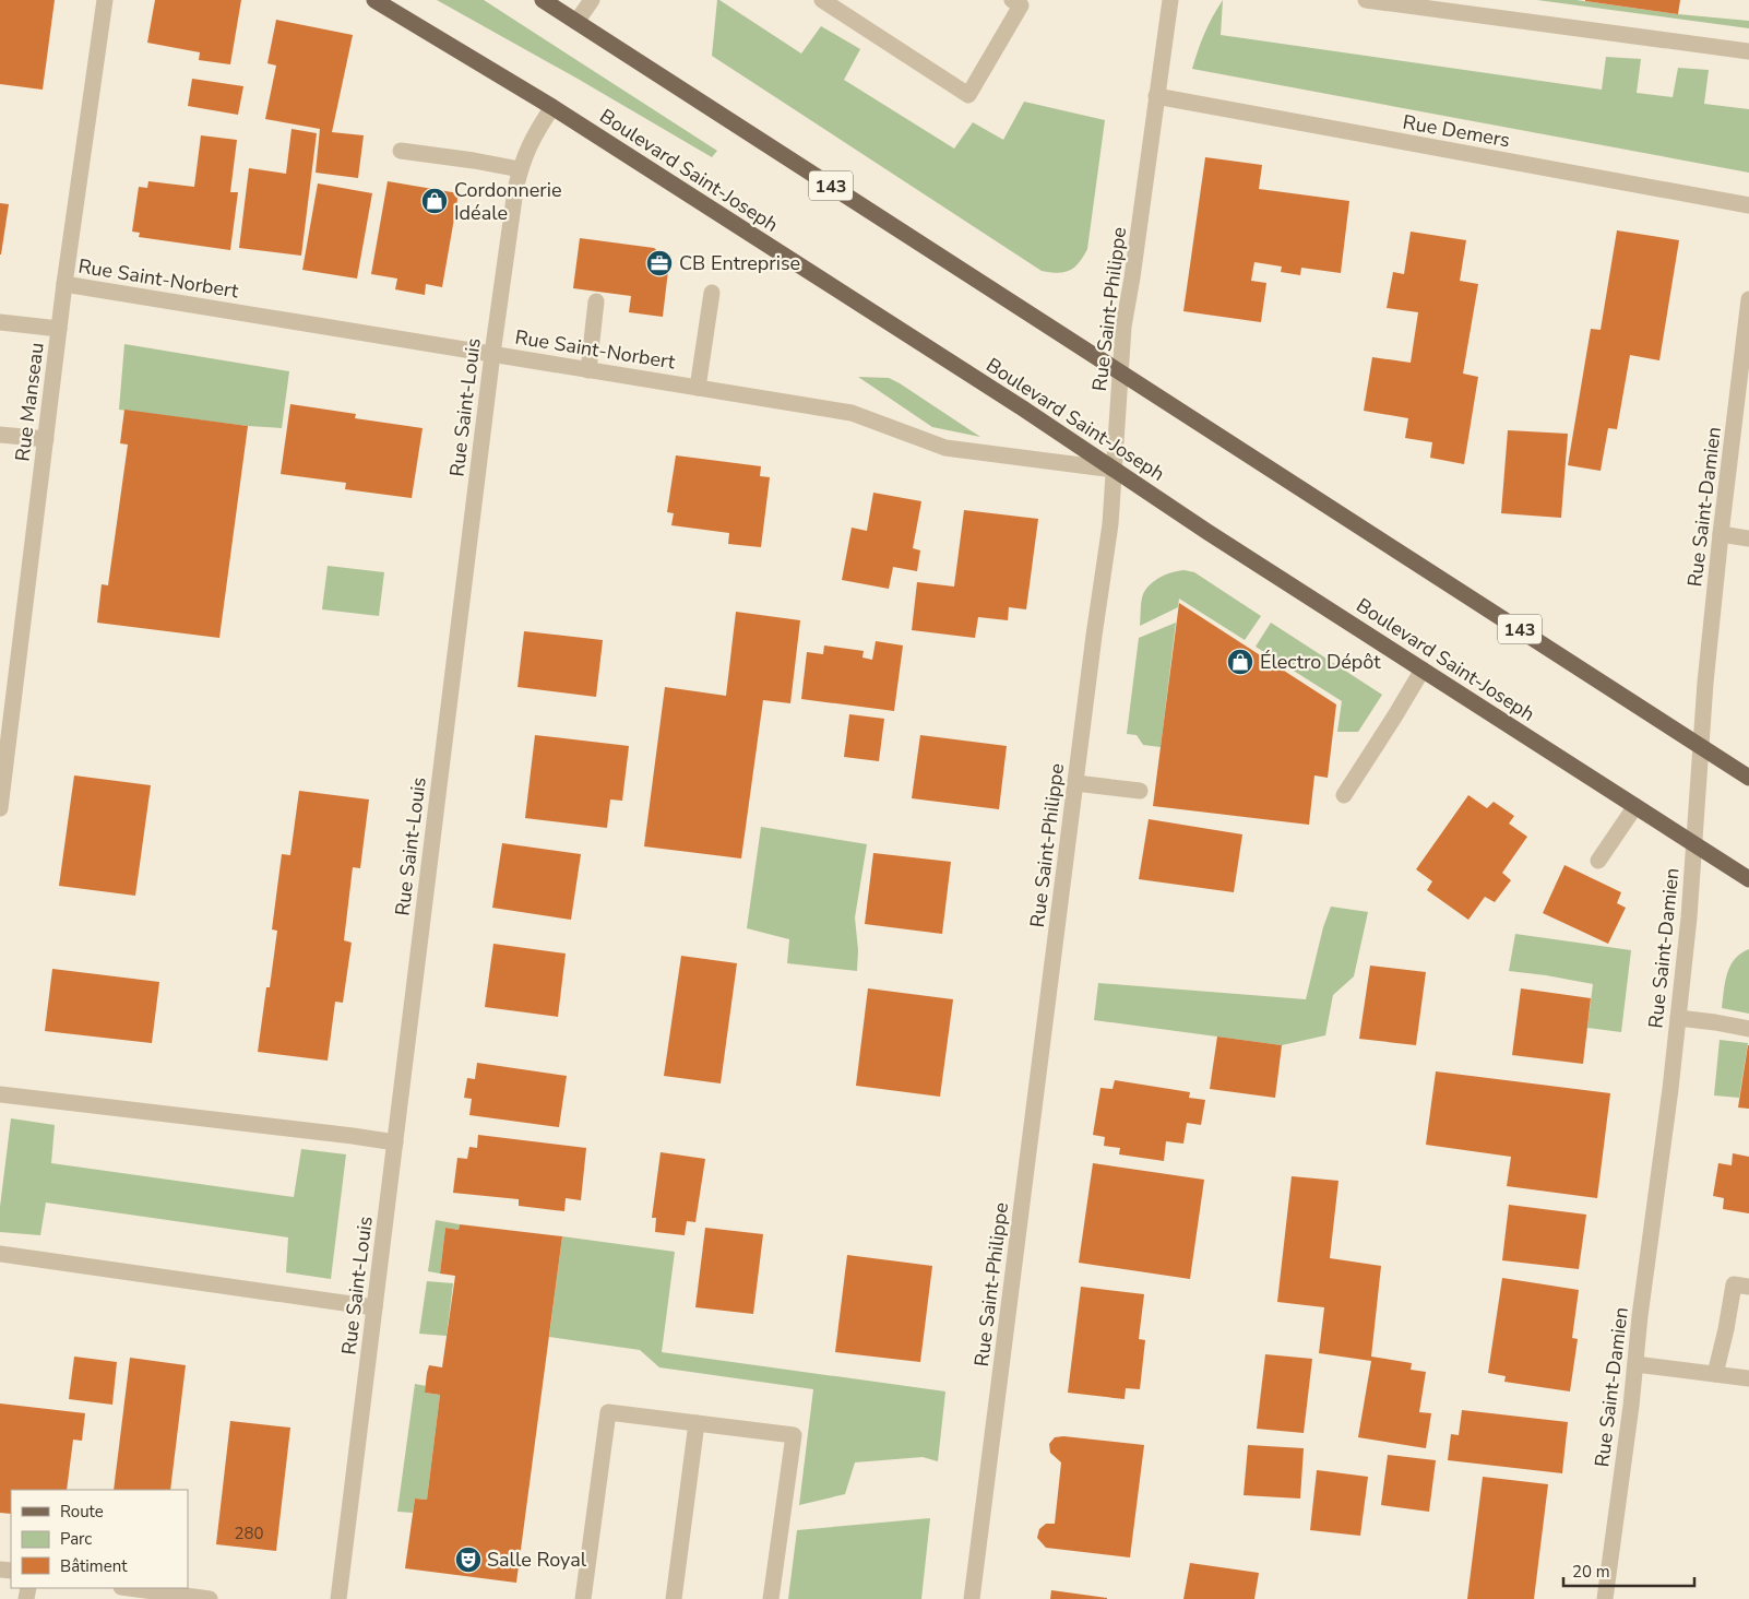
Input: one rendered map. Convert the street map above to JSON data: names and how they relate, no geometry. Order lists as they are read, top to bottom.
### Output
{
  "streets": {
    "main road": ["Boulevard Saint-Joseph", "143"],
    "street": [
      "Rue Demers",
      "Rue Saint-Norbert",
      "Rue Saint-Philippe",
      "Rue Manseau",
      "Rue Saint-Louis",
      "Rue Saint-Damien"
    ]
  },
  "crossings": [
    ["Rue Demers", "Rue Saint-Philippe"],
    ["Boulevard Saint-Joseph", "Rue Saint-Norbert"],
    ["Boulevard Saint-Joseph", "Rue Saint-Philippe"],
    ["Boulevard Saint-Joseph", "Rue Saint-Louis"],
    ["Boulevard Saint-Joseph", "Rue Saint-Damien"],
    ["143", "Rue Saint-Philippe"],
    ["143", "Rue Saint-Damien"],
    ["Rue Saint-Norbert", "Rue Saint-Philippe"],
    ["Rue Saint-Norbert", "Rue Manseau"],
    ["Rue Saint-Norbert", "Rue Saint-Louis"]
  ],
  "places": {
    "shop": ["Cordonnerie Idéale", "Électro Dépôt"],
    "office": ["CB Entreprise"],
    "theatre": ["Salle Royal"]
  },
  "house_numbers": ["280"],
  "legend": ["Route", "Parc", "Bâtiment"],
  "scale_bar": "20 m"
}
